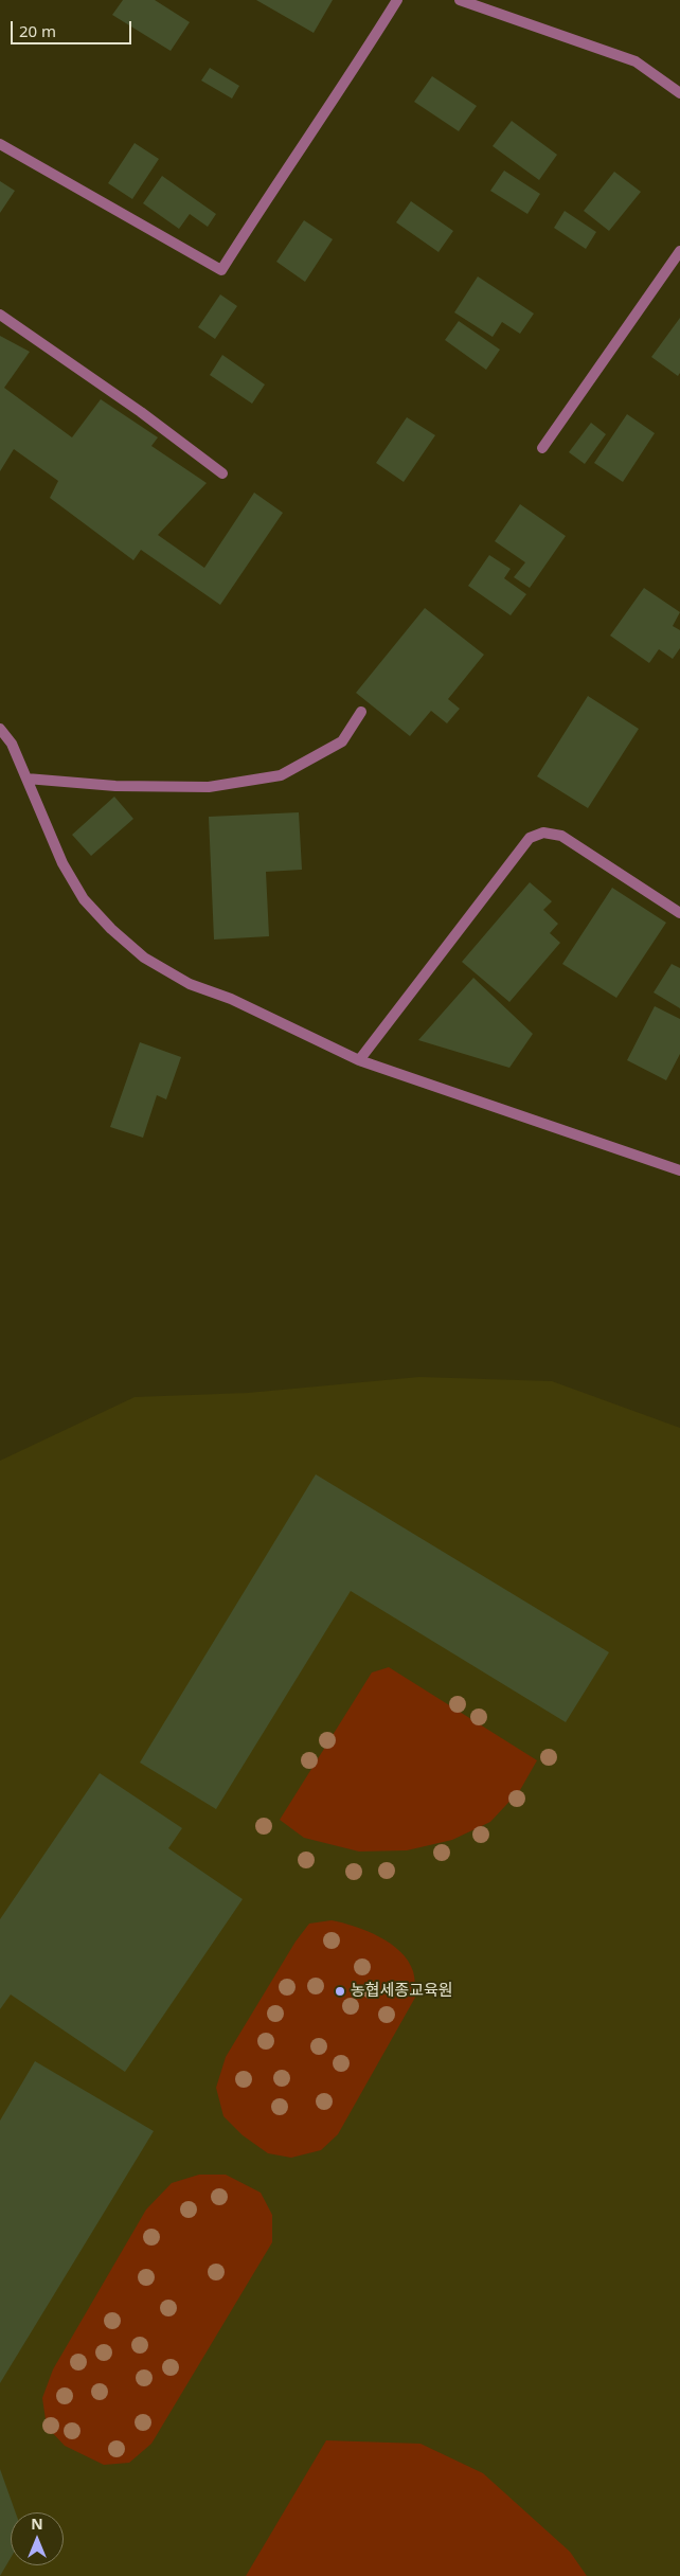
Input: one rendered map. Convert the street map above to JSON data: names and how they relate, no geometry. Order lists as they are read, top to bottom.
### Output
{
  "places": ["농협세종교육원"],
  "scale_bar": "20 m",
  "north": "top"
}
